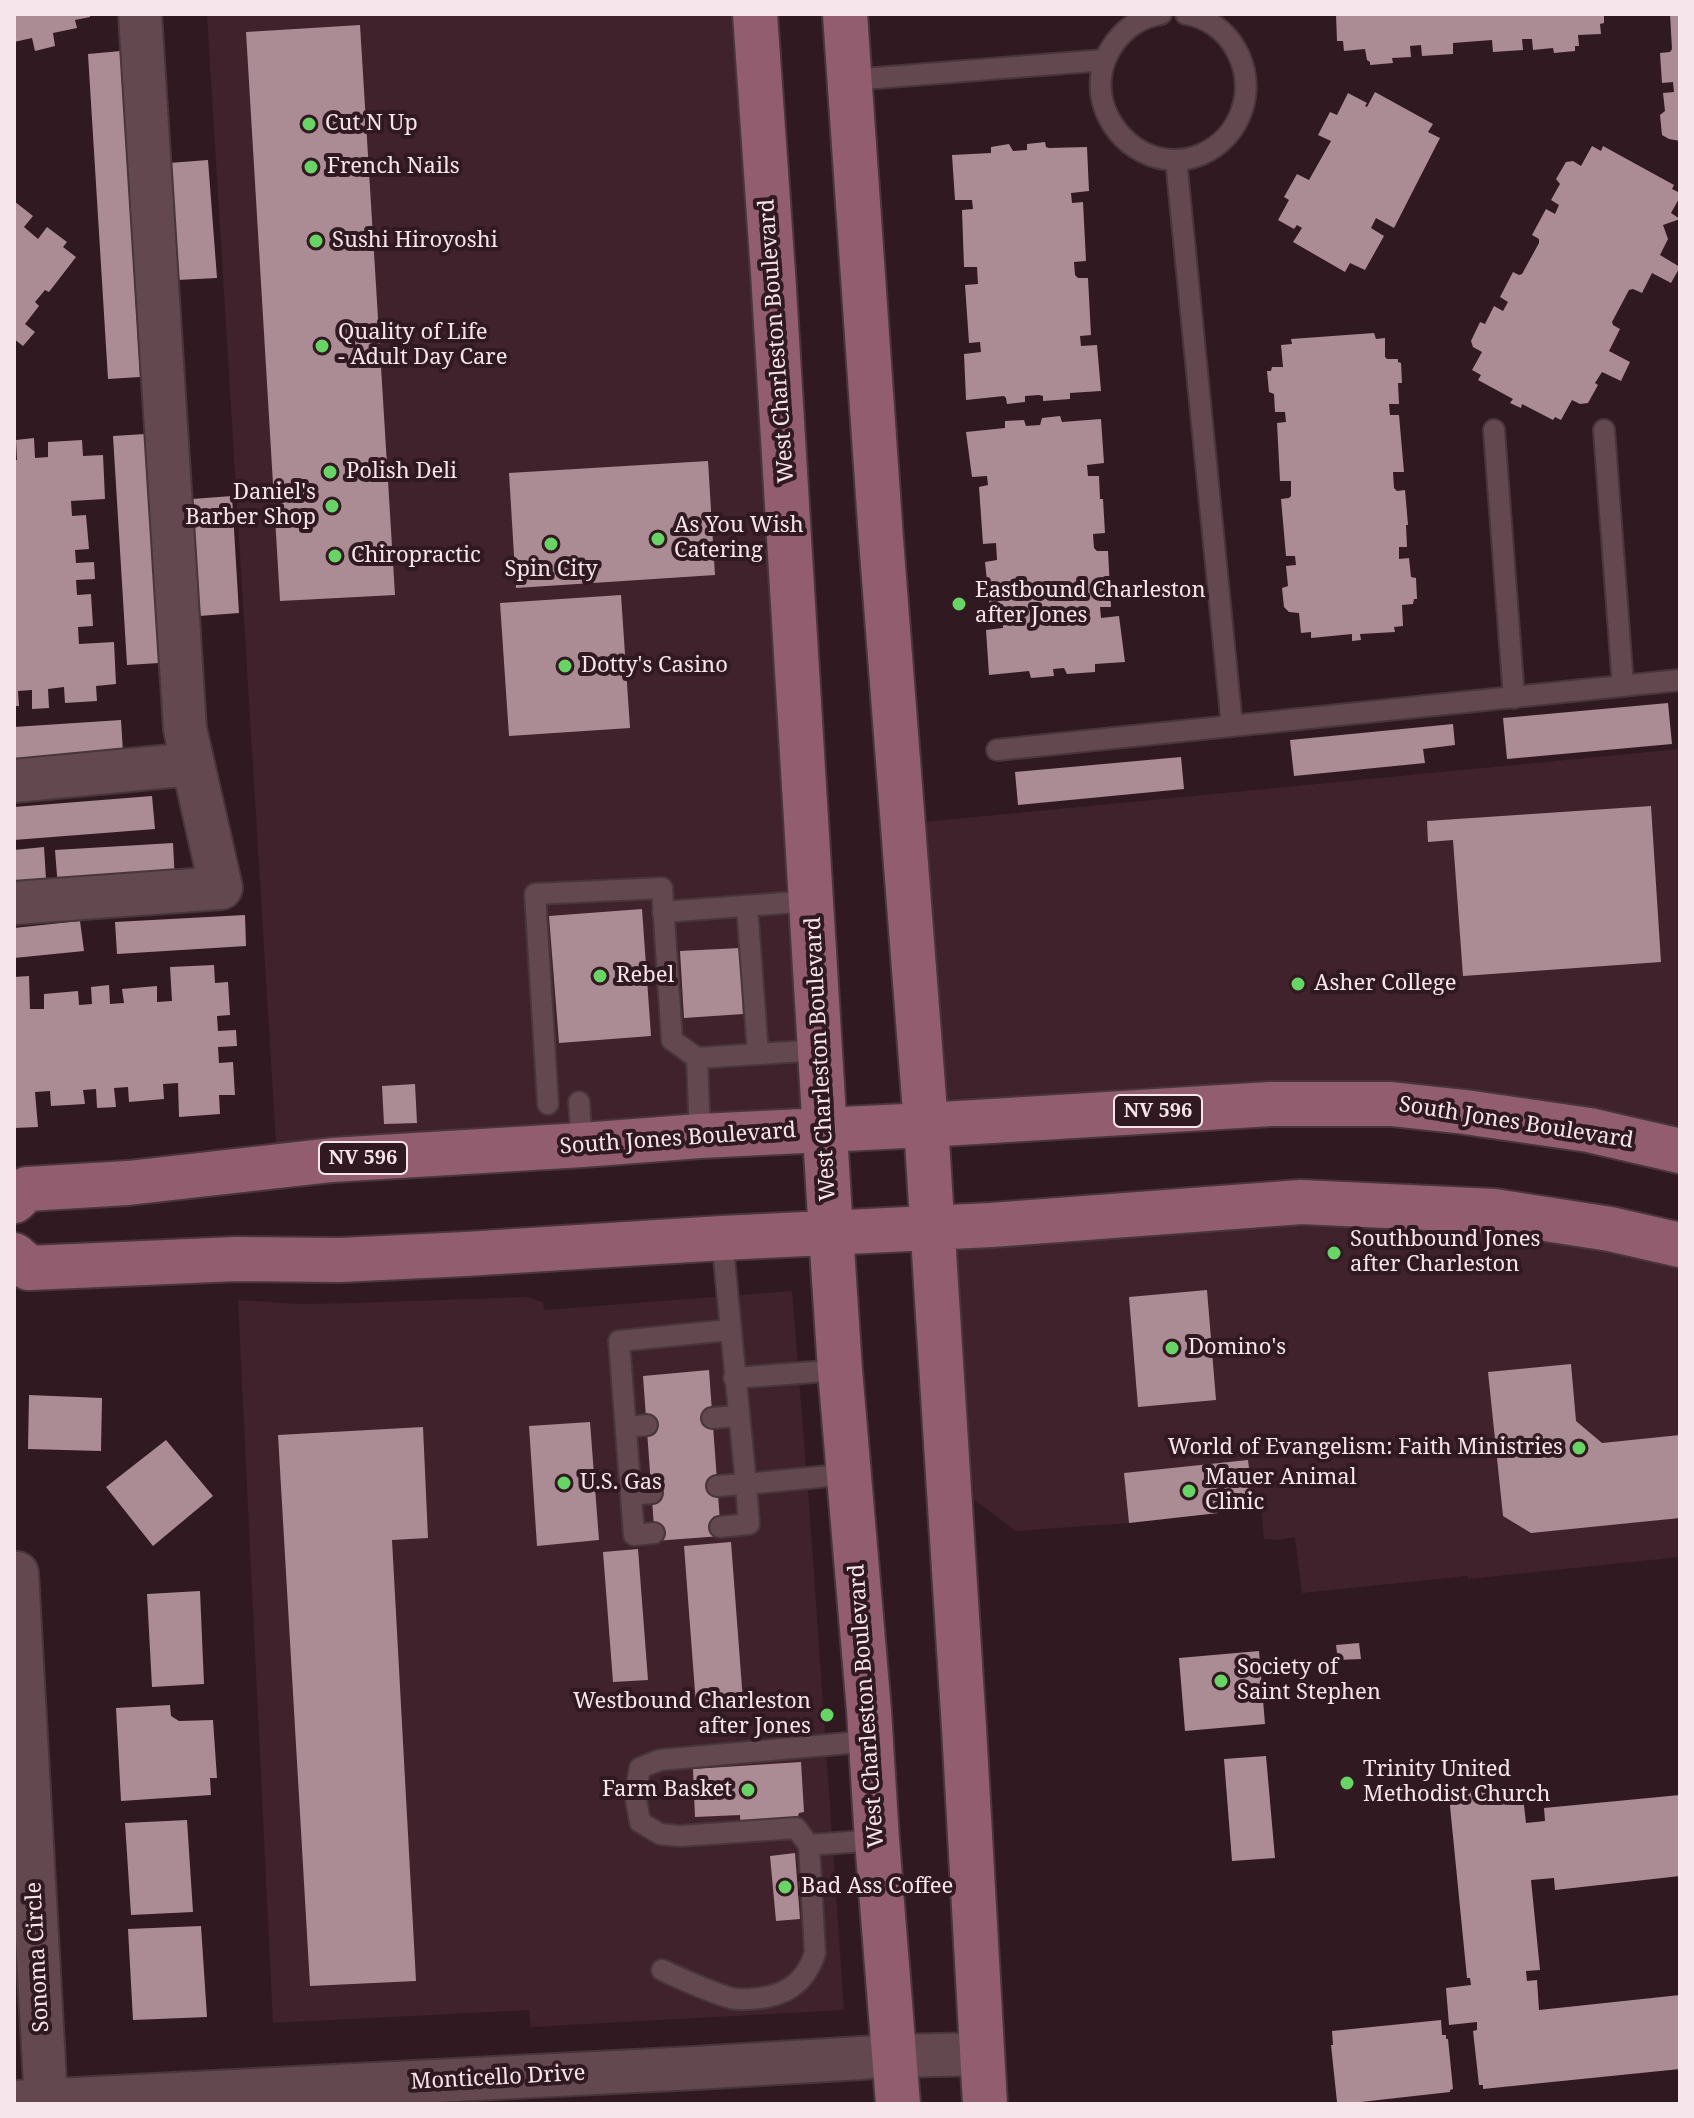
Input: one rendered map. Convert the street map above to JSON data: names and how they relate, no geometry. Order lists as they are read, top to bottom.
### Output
{
  "streets": {
    "main road": ["West Charleston Boulevard", "NV 596", "South Jones Boulevard"],
    "street": ["Sonoma Circle", "Monticello Drive"]
  },
  "crossings": [
    ["West Charleston Boulevard", "South Jones Boulevard"],
    ["West Charleston Boulevard", "Monticello Drive"],
    ["Sonoma Circle", "Monticello Drive"]
  ],
  "places": [
    "Cut N Up",
    "French Nails",
    "Sushi Hiroyoshi",
    "Quality of Life - Adult Day Care",
    "Polish Deli",
    "Daniel's Barber Shop",
    "As You Wish Catering",
    "Spin City",
    "Chiropractic",
    "Eastbound Charleston after Jones",
    "Dotty's Casino",
    "Rebel",
    "Asher College",
    "Southbound Jones after Charleston",
    "Domino's",
    "World of Evangelism: Faith Ministries",
    "U.S. Gas",
    "Mauer Animal Clinic",
    "Society of Saint Stephen",
    "Westbound Charleston after Jones",
    "Trinity United Methodist Church",
    "Farm Basket",
    "Bad Ass Coffee"
  ]
}
